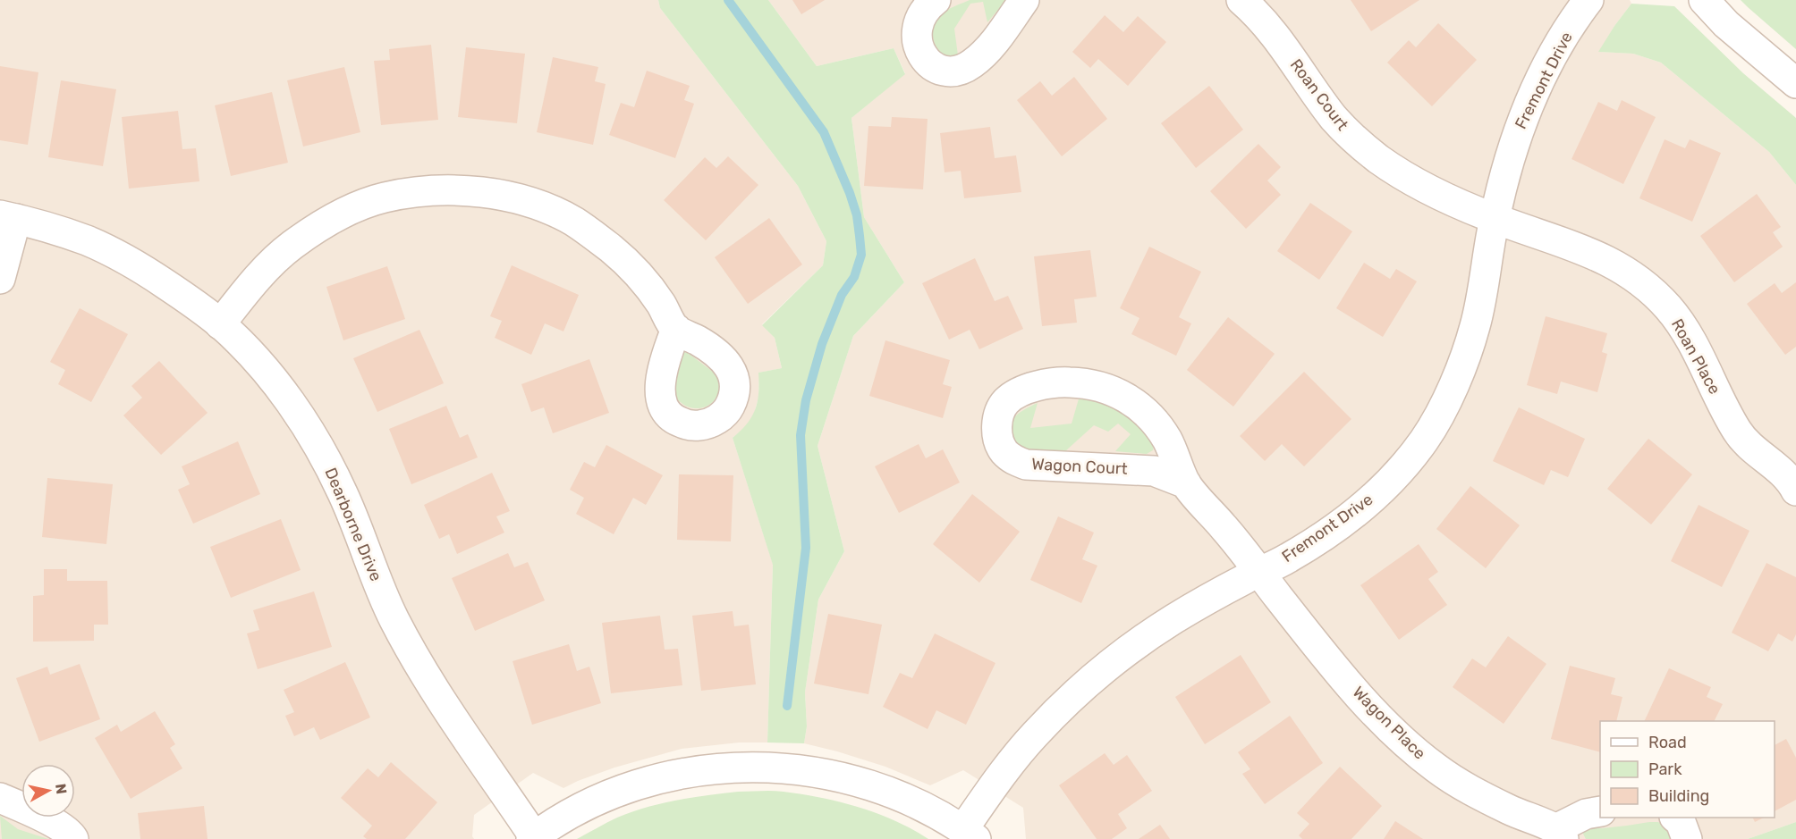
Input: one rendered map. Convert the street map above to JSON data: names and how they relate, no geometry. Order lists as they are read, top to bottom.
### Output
{
  "streets": {
    "street": [
      "Fremont Drive",
      "Roan Court",
      "Roan Place",
      "Wagon Court",
      "Dearborne Drive",
      "Wagon Place"
    ]
  },
  "crossings": [
    ["Fremont Drive", "Roan Court"],
    ["Fremont Drive", "Roan Place"],
    ["Fremont Drive", "Wagon Court"],
    ["Fremont Drive", "Wagon Place"],
    ["Roan Court", "Roan Place"],
    ["Wagon Court", "Wagon Place"]
  ],
  "legend": ["Road", "Park", "Building"],
  "north": "right"
}
